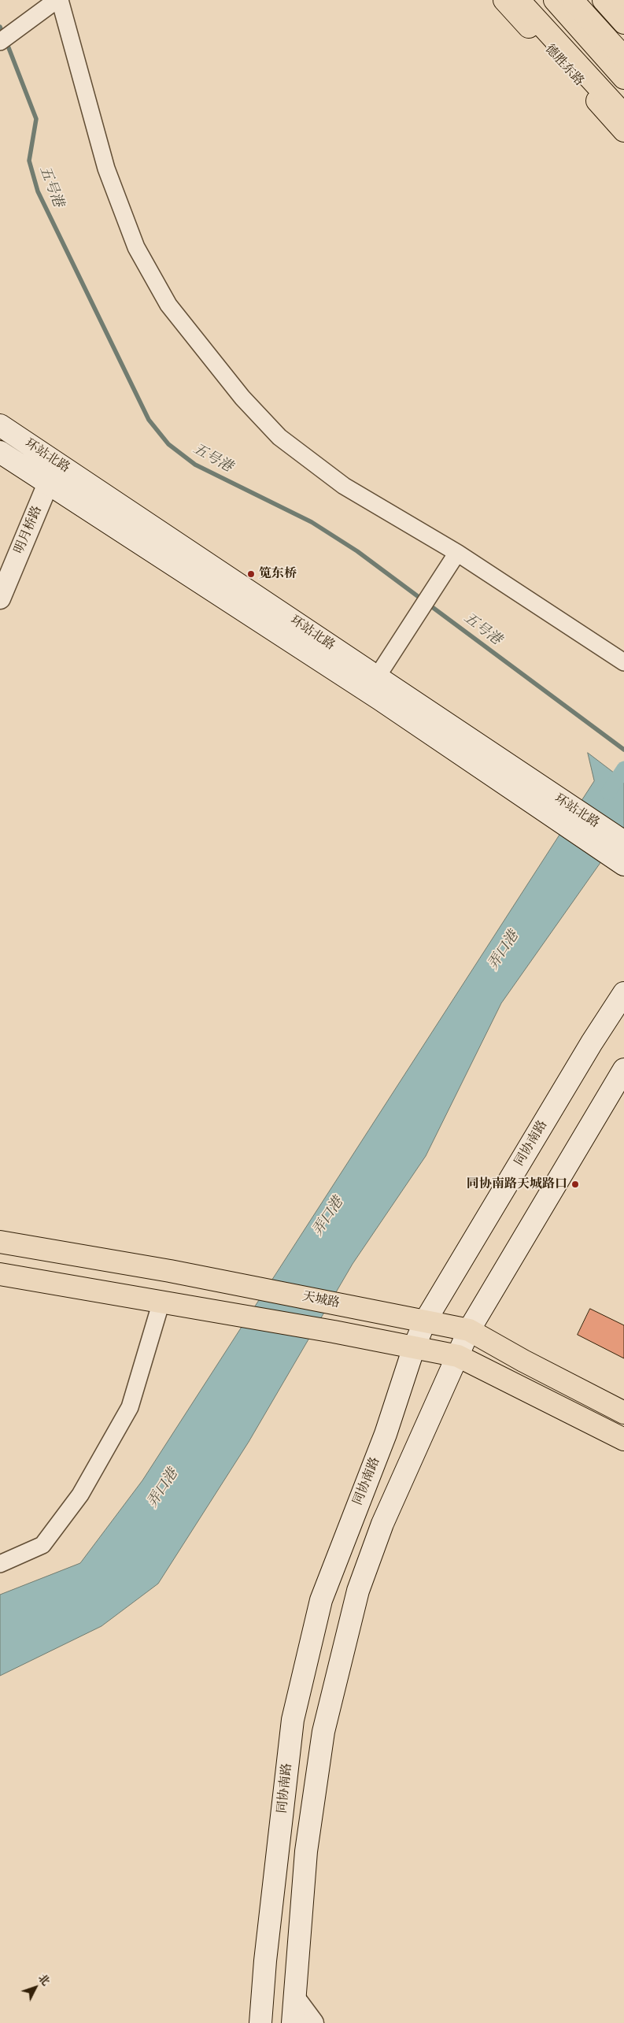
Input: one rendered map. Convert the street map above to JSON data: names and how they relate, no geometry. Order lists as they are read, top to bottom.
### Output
{
  "streets": {
    "main road": [
      "德胜东路",
      "环站北路",
      "同协南路",
      "天城路"
    ],
    "street": ["明月桥路"]
  },
  "crossings": [
    ["环站北路", "明月桥路"],
    ["同协南路", "天城路"]
  ],
  "water": ["五号港", "弄口港"],
  "places": ["笕东桥", "同协南路天城路口"],
  "north": "top right"
}
